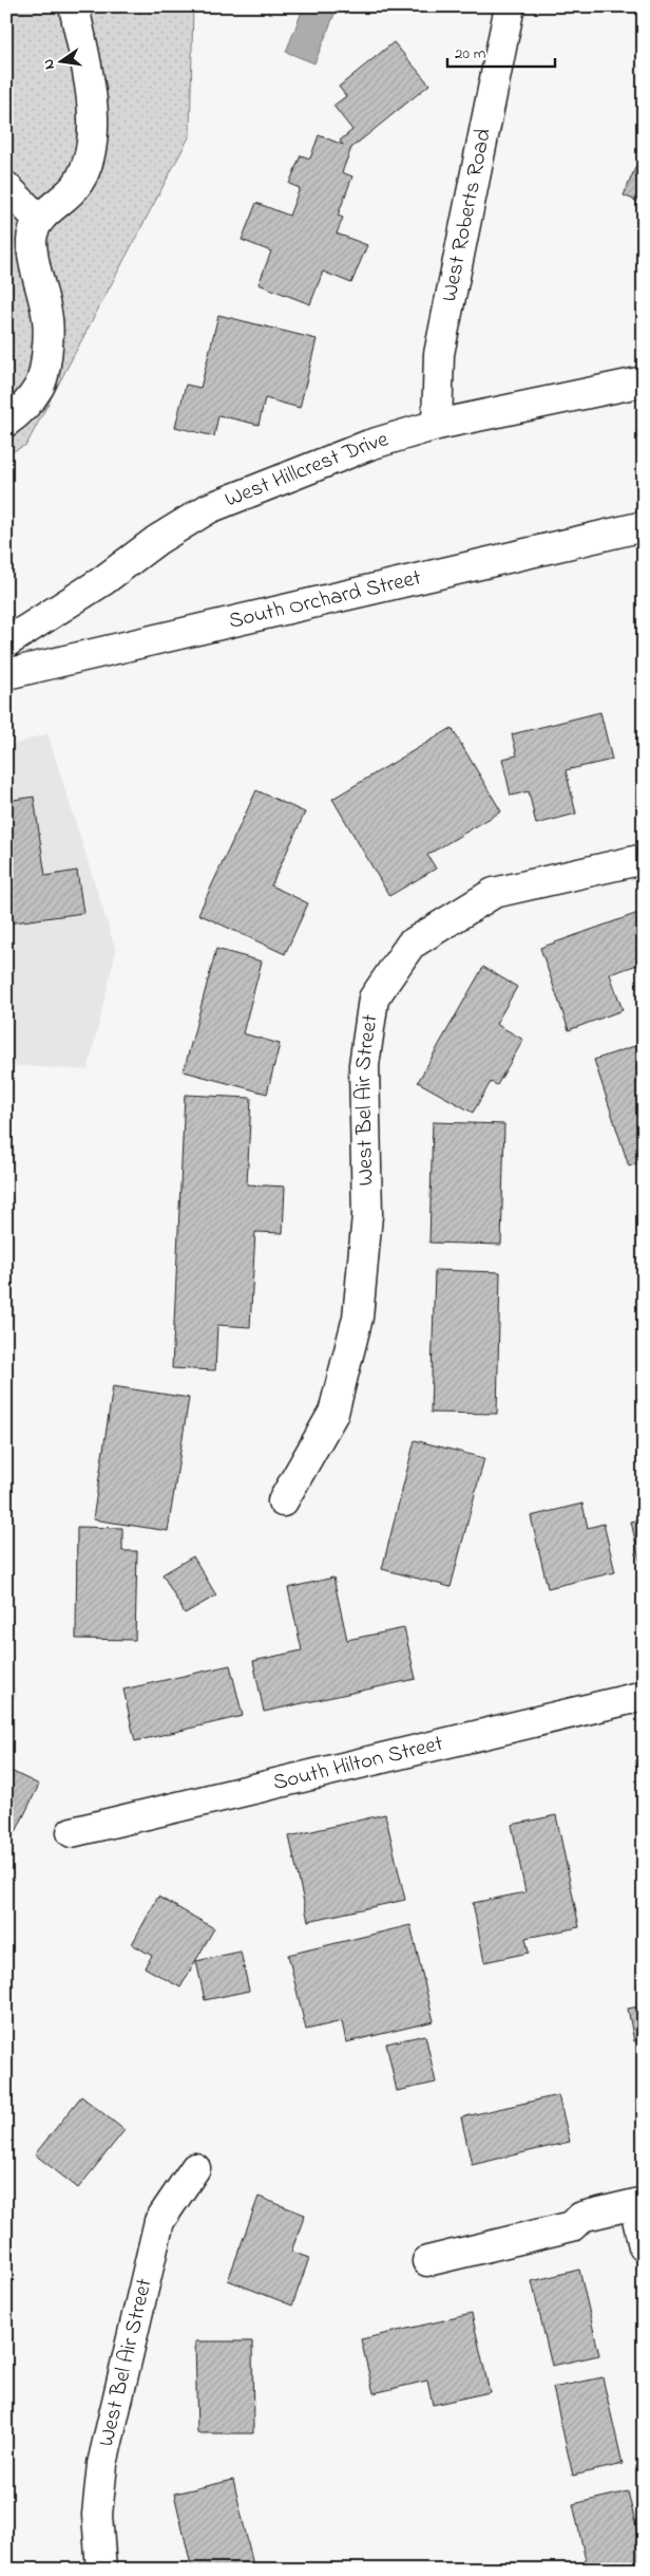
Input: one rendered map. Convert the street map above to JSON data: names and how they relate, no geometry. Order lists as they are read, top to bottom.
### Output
{
  "streets": {
    "street": [
      "West Roberts Road",
      "West Hillcrest Drive",
      "South Orchard Street",
      "West Bel Air Street",
      "South Hilton Street"
    ]
  },
  "crossings": [
    ["West Roberts Road", "West Hillcrest Drive"]
  ],
  "scale_bar": "20 m",
  "north": "left"
}
